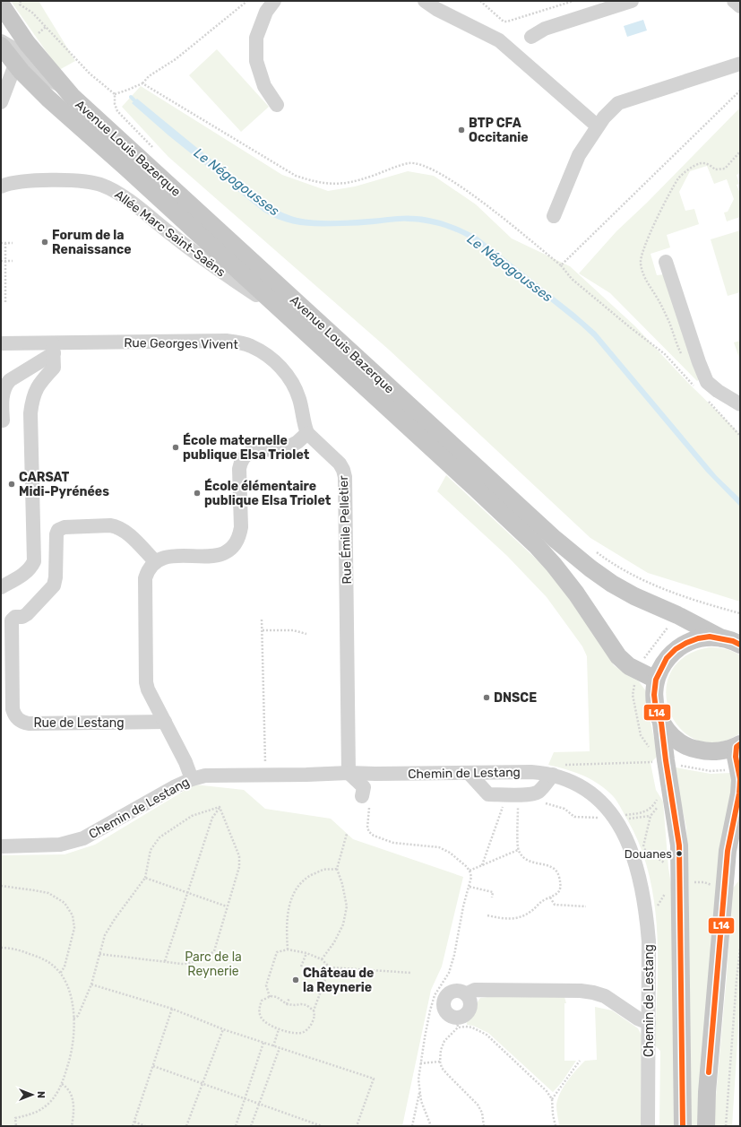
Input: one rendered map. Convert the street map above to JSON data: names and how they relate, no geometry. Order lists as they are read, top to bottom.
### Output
{
  "streets": {
    "main road": ["Avenue Louis Bazerque"],
    "street": [
      "Allée Marc Saint-Saëns",
      "Rue Georges Vivent",
      "Rue Émile Pelletier",
      "Rue de Lestang",
      "Chemin de Lestang"
    ]
  },
  "crossings": [
    ["Avenue Louis Bazerque", "Allée Marc Saint-Saëns"],
    ["Rue Georges Vivent", "Rue Émile Pelletier"],
    ["Rue Émile Pelletier", "Chemin de Lestang"]
  ],
  "water": ["Le Négogousses"],
  "parks": ["Parc de la Reynerie"],
  "places": [
    "BTP CFA Occitanie",
    "Forum de la Renaissance",
    "École maternelle publique Elsa Triolet",
    "CARSAT Midi-Pyrénées",
    "École élémentaire publique Elsa Triolet",
    "DNSCE",
    "Douanes",
    "Château de la Reynerie"
  ],
  "lines": ["transit line L14"],
  "north": "right"
}
